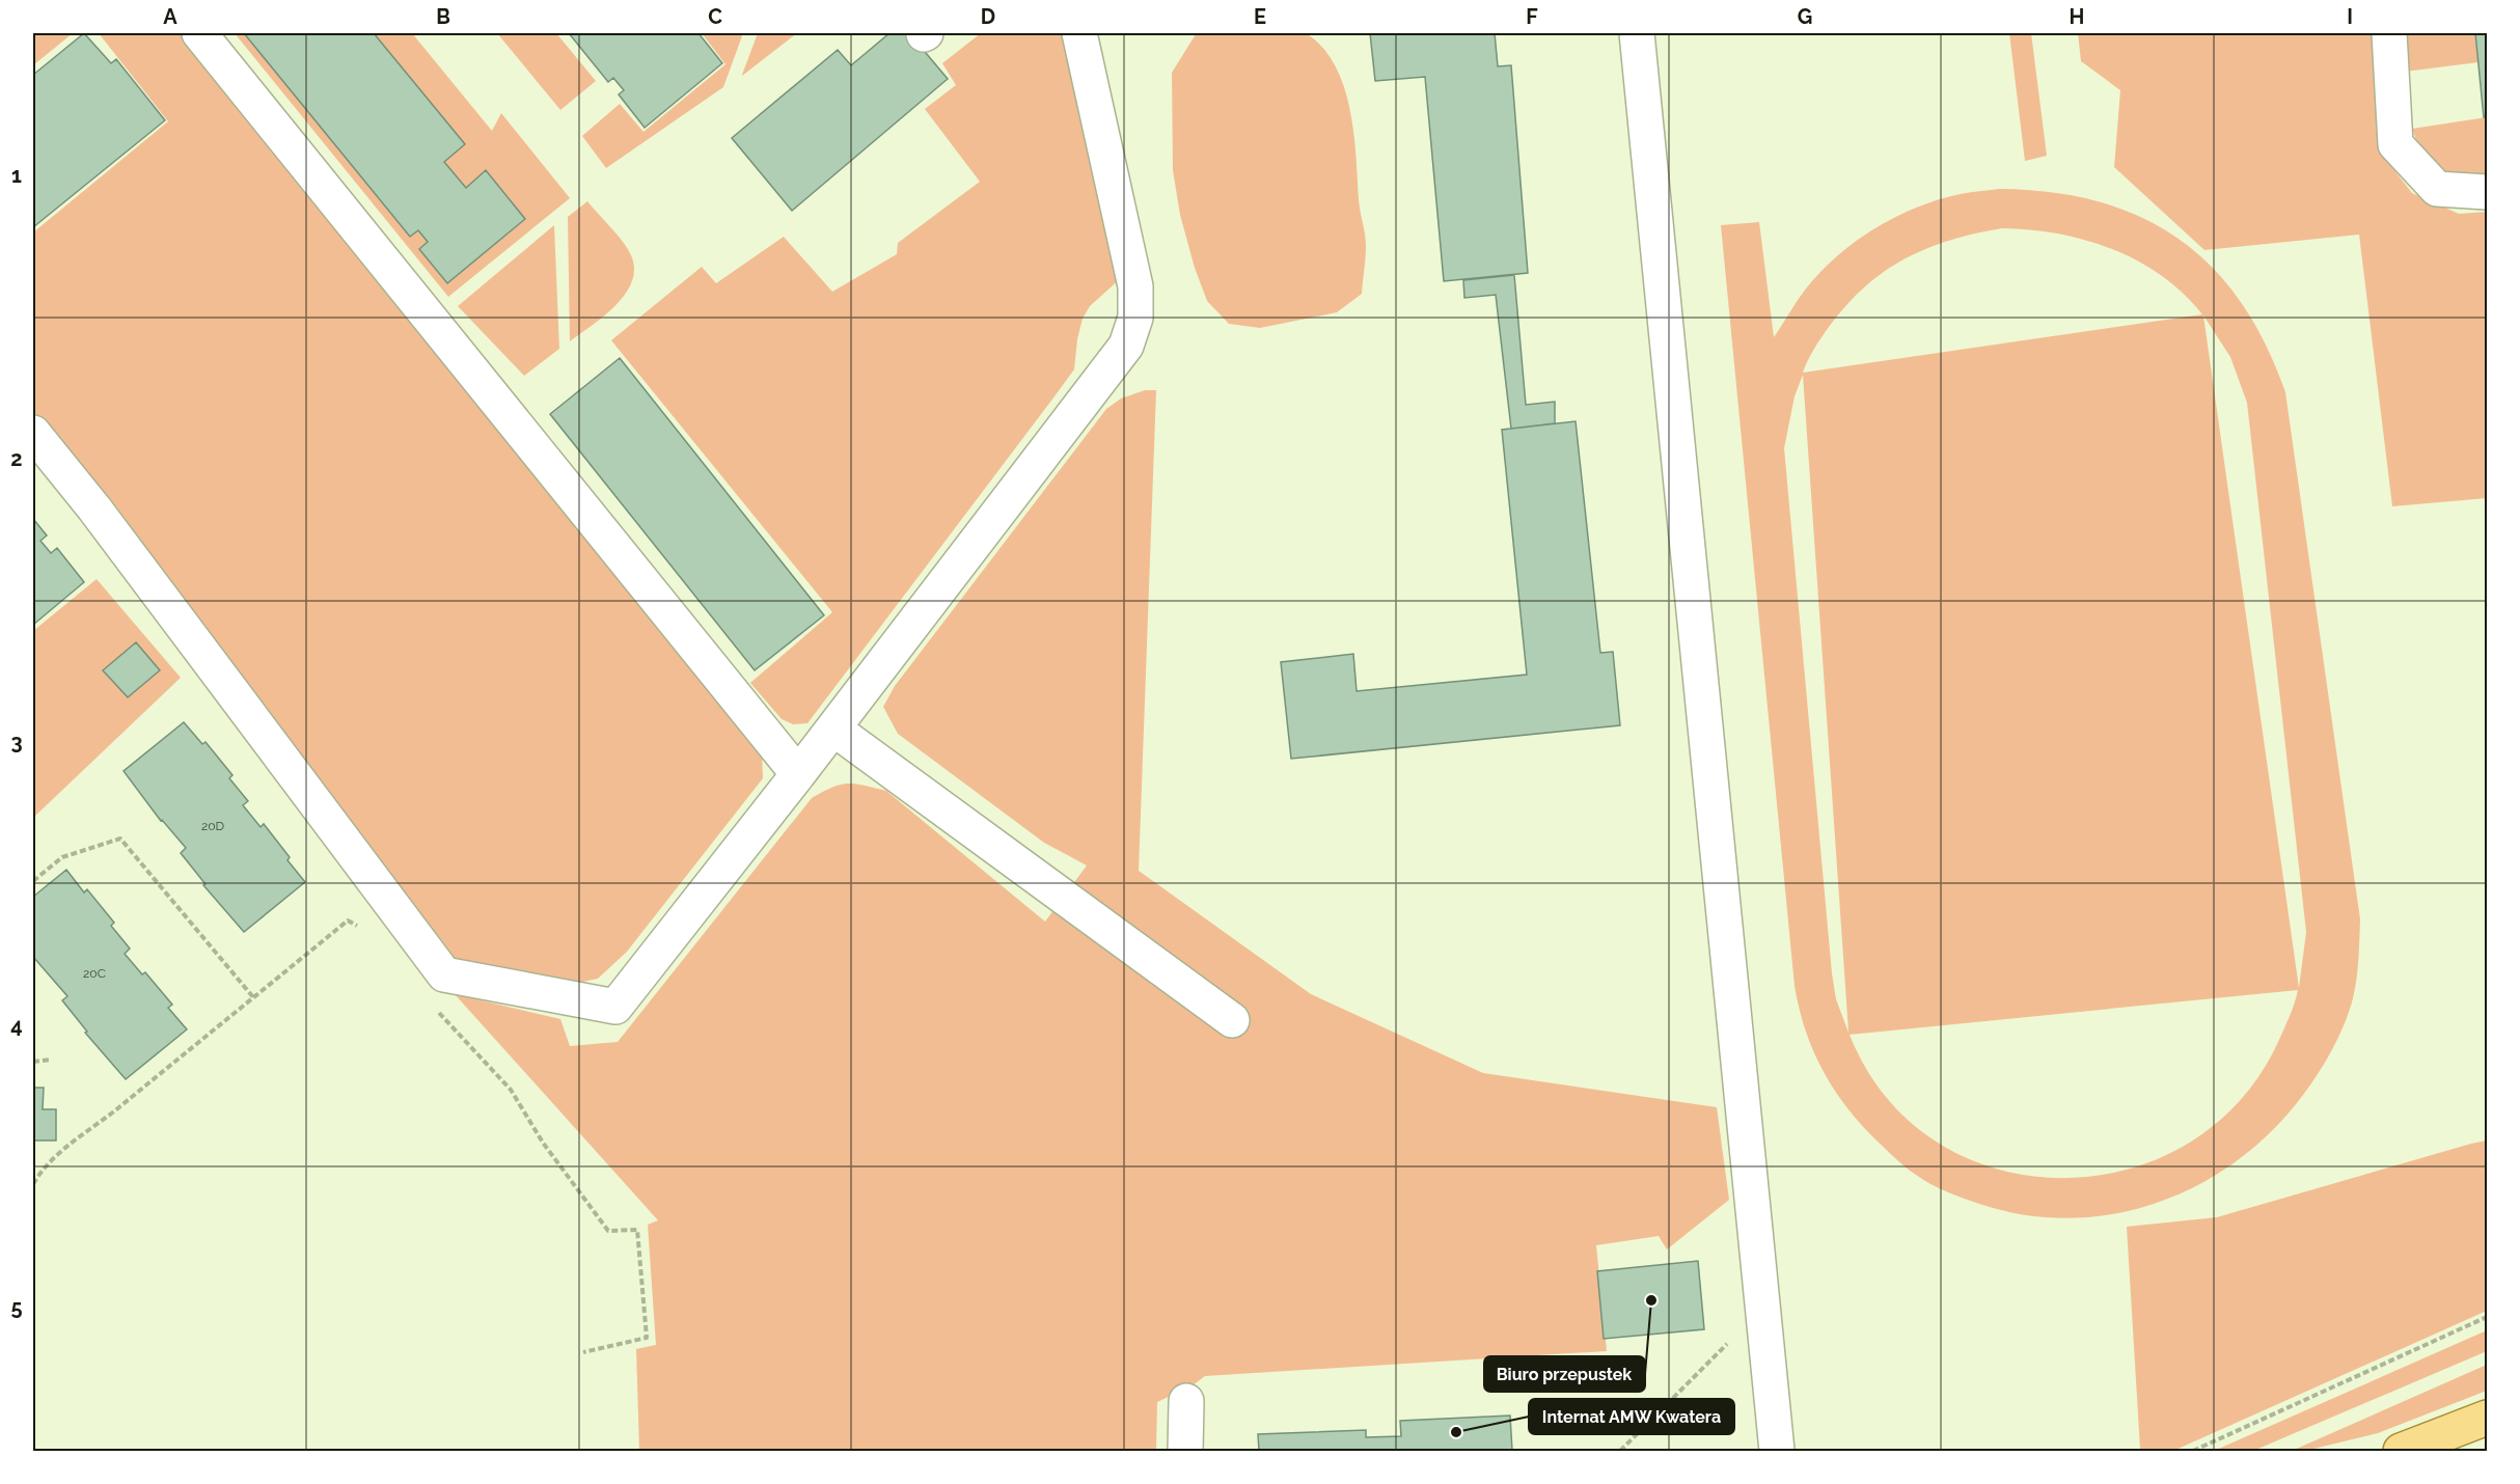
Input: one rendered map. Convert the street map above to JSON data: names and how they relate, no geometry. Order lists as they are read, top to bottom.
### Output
{
  "places": ["Biuro przepustek", "Internat AMW Kwatera"],
  "house_numbers": ["20D", "20C"],
  "grid": {
    "columns": [
      "A",
      "B",
      "C",
      "D",
      "E",
      "F",
      "G",
      "H",
      "I"
    ],
    "rows": [
      "1",
      "2",
      "3",
      "4",
      "5"
    ]
  }
}
